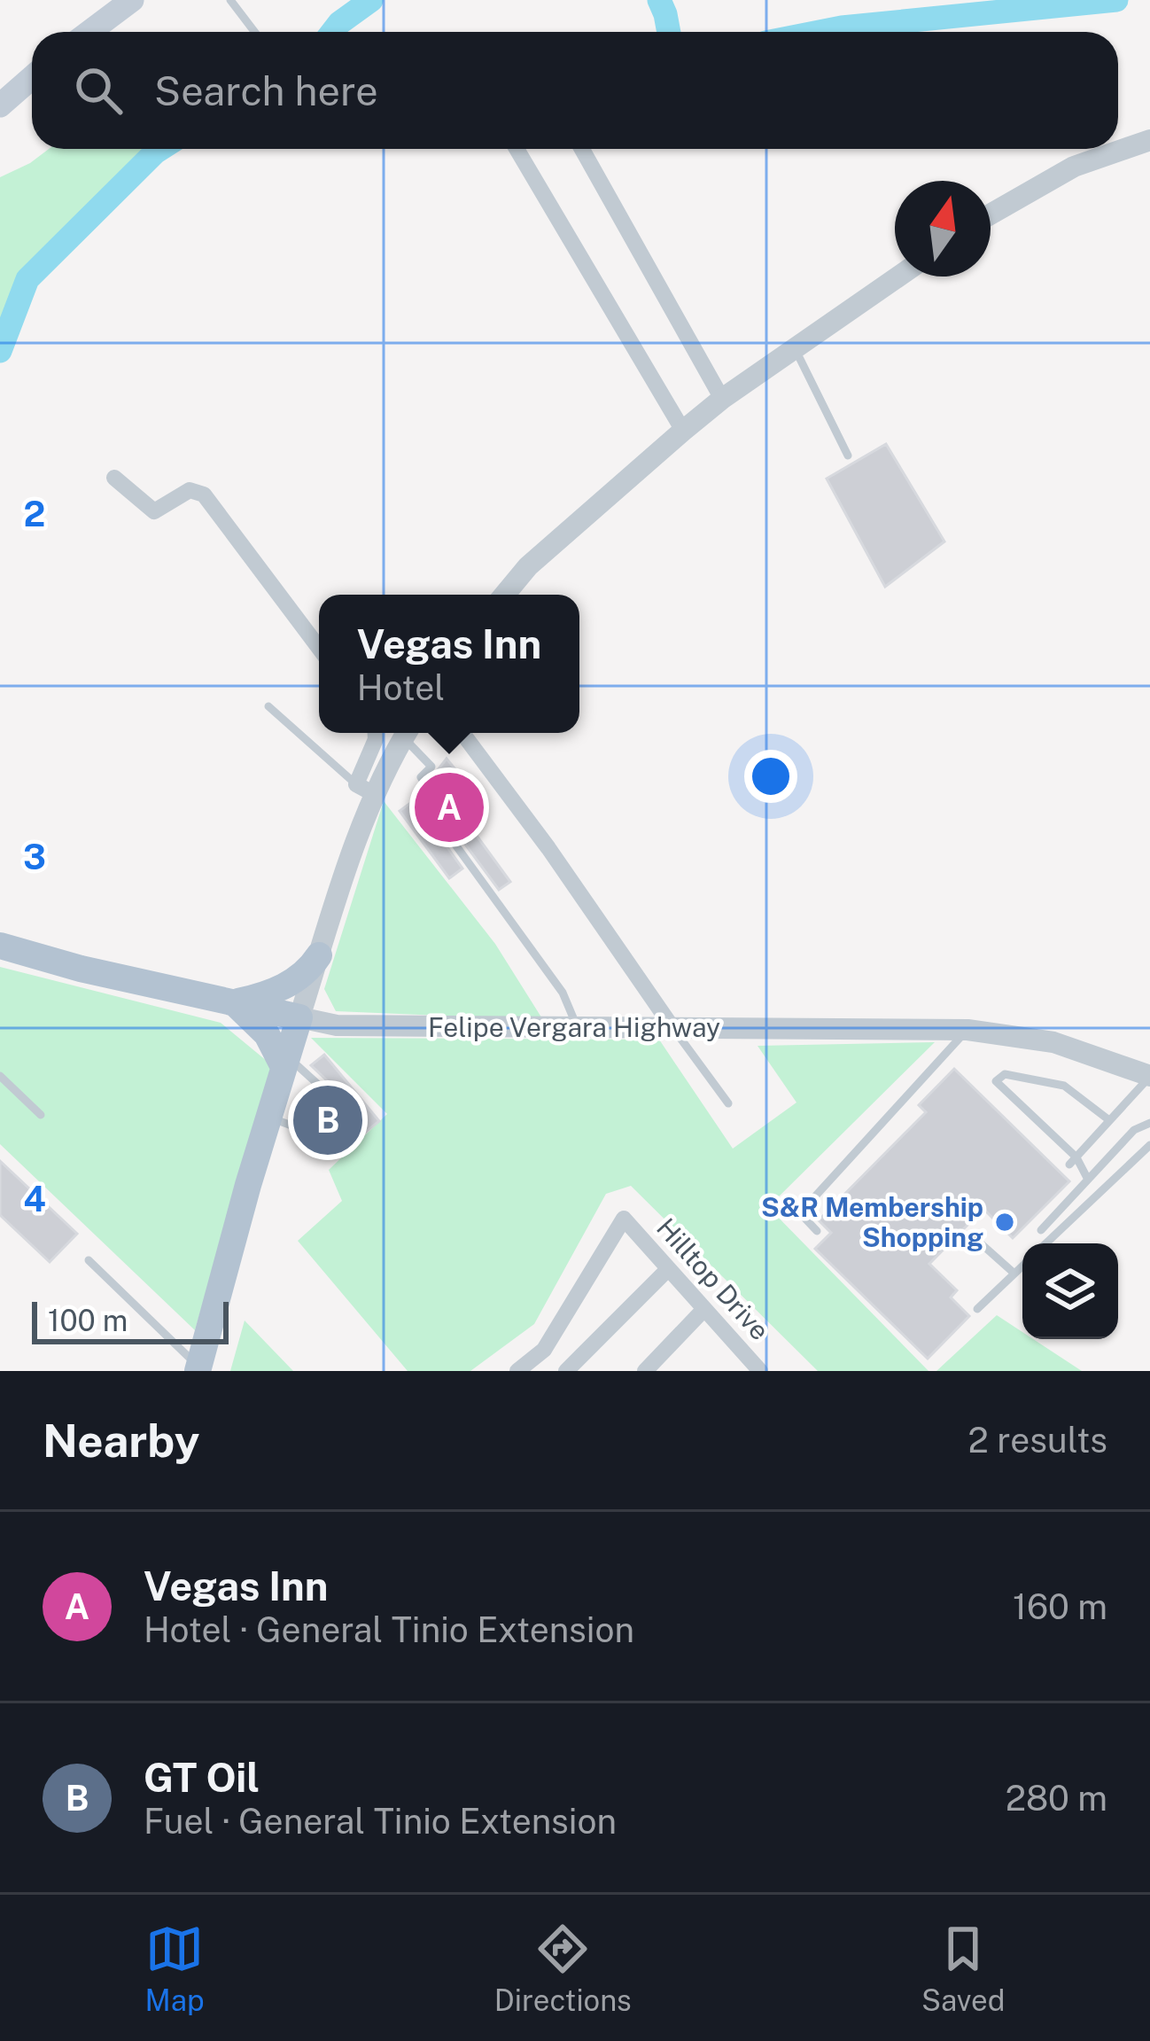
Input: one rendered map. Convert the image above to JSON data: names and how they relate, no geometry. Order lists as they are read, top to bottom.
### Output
{
  "streets": {
    "main road": ["Felipe Vergara Highway"],
    "street": ["Hilltop Drive"]
  },
  "places": ["S&R Membership Shopping"],
  "scale_bar": "100 m",
  "north": "top",
  "page": {
    "search": "Search here",
    "popup": ["Vegas Inn", "Hotel"],
    "pins": ["A", "B"],
    "scale": "100 m",
    "heading": ["Nearby", "2 results"],
    "list": [
      {
        "mark": "A",
        "name": "Vegas Inn",
        "note": "Hotel · General Tinio Extension",
        "value": "160 m"
      },
      {
        "mark": "B",
        "name": "GT Oil",
        "note": "Fuel · General Tinio Extension",
        "value": "280 m"
      }
    ],
    "nav": ["Map", "Directions", "Saved"]
  },
  "grid": {
    "rows": ["2", "3", "4"]
  }
}
